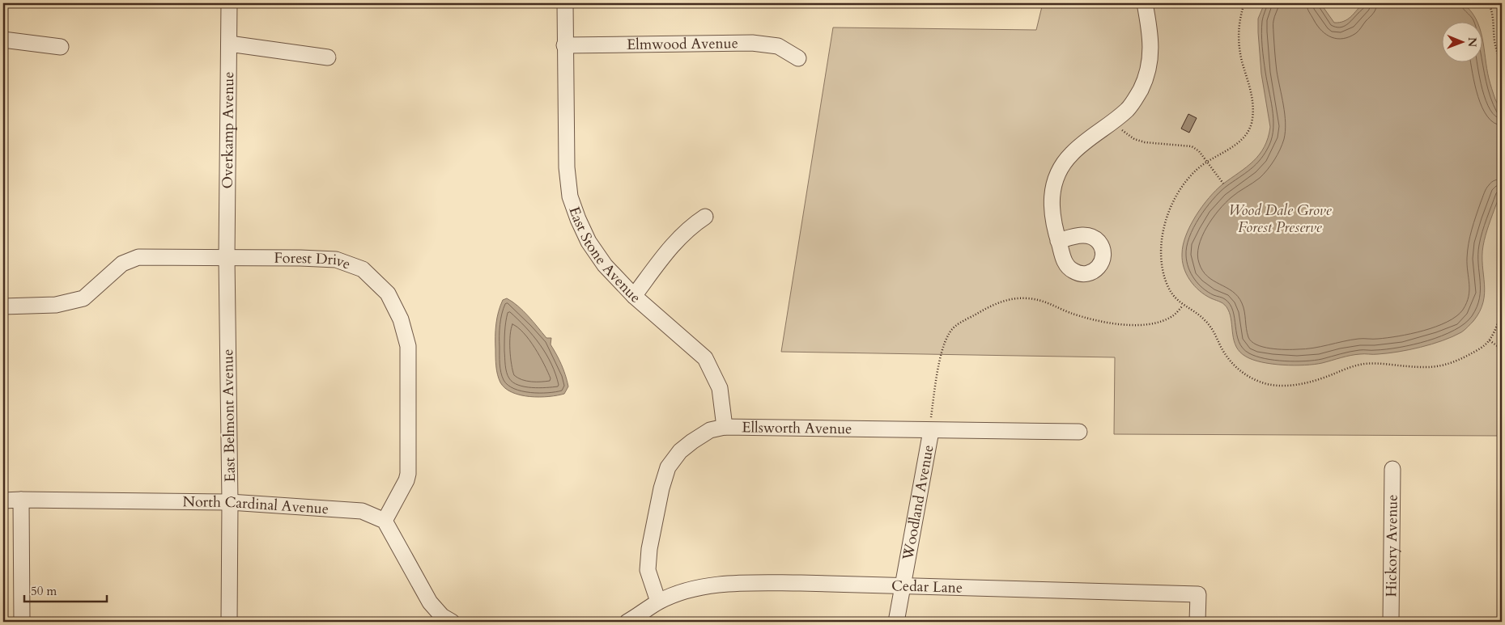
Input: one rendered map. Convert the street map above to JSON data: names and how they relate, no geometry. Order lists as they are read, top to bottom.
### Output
{
  "streets": {
    "street": [
      "Elmwood Avenue",
      "Overkamp Avenue",
      "East Stone Avenue",
      "Forest Drive",
      "East Belmont Avenue",
      "Ellsworth Avenue",
      "Woodland Avenue",
      "North Cardinal Avenue",
      "Hickory Avenue",
      "Cedar Lane"
    ]
  },
  "crossings": [
    ["Elmwood Avenue", "East Stone Avenue"],
    ["Overkamp Avenue", "Forest Drive"],
    ["Overkamp Avenue", "East Belmont Avenue"],
    ["East Stone Avenue", "Ellsworth Avenue"],
    ["Forest Drive", "East Belmont Avenue"],
    ["Forest Drive", "North Cardinal Avenue"],
    ["East Belmont Avenue", "North Cardinal Avenue"],
    ["Ellsworth Avenue", "Woodland Avenue"],
    ["Ellsworth Avenue", "Cedar Lane"],
    ["Woodland Avenue", "Cedar Lane"]
  ],
  "parks": ["Wood Dale Grove Forest Preserve"],
  "scale_bar": "50 m",
  "north": "right"
}
